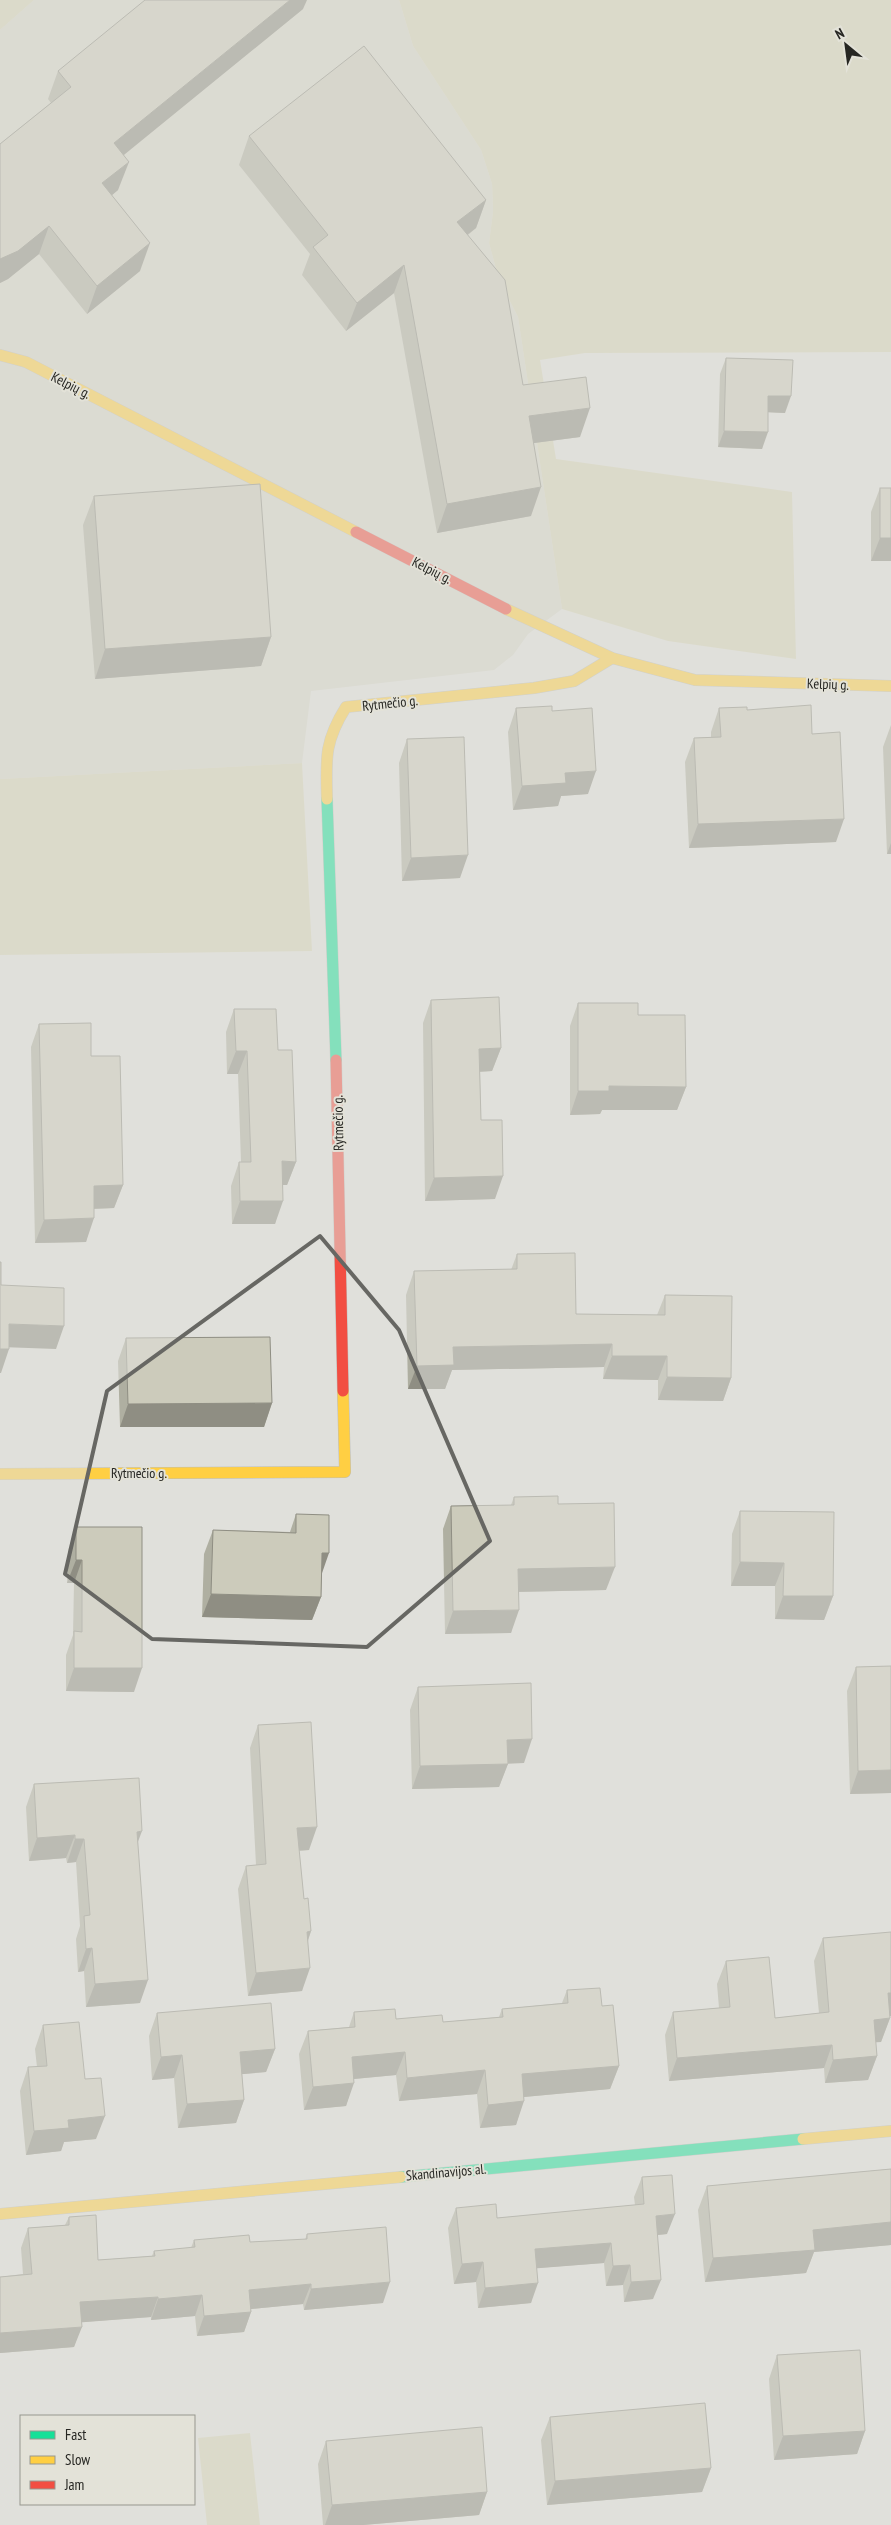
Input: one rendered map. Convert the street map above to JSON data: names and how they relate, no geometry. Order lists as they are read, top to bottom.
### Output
{
  "streets": {
    "street": ["Kelpių g.", "Rytmečio g.", "Skandinavijos al."]
  },
  "crossings": [
    ["Kelpių g.", "Rytmečio g."]
  ],
  "legend": ["Fast", "Slow", "Jam"],
  "north": "top left"
}
